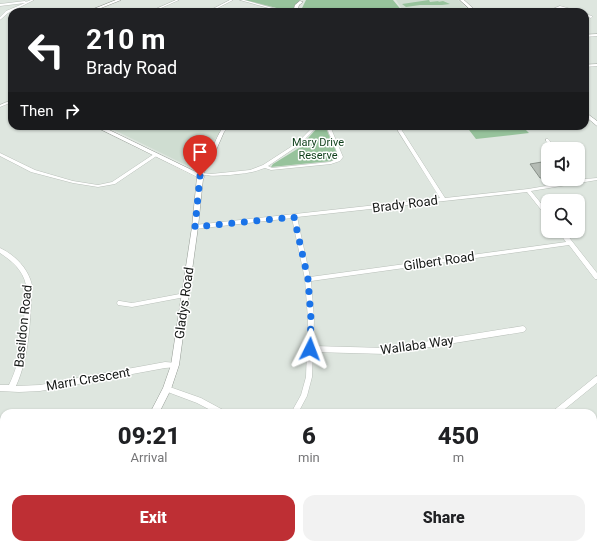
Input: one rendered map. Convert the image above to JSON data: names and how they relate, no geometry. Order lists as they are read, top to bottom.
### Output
{
  "streets": {
    "street": [
      "Brady Road",
      "Gilbert Road",
      "Gladys Road",
      "Basildon Road",
      "Wallaba Way",
      "Marri Crescent"
    ]
  },
  "crossings": [
    ["Brady Road", "Gladys Road"],
    ["Gladys Road", "Marri Crescent"],
    ["Basildon Road", "Marri Crescent"]
  ],
  "parks": ["Mary Drive Reserve"],
  "page": {
    "turn": ["210 m", "Brady Road"],
    "then": "Then",
    "eta": [
      "09:21",
      "Arrival",
      "6",
      "min",
      "450",
      "m"
    ],
    "buttons": ["Exit", "Share"]
  }
}
